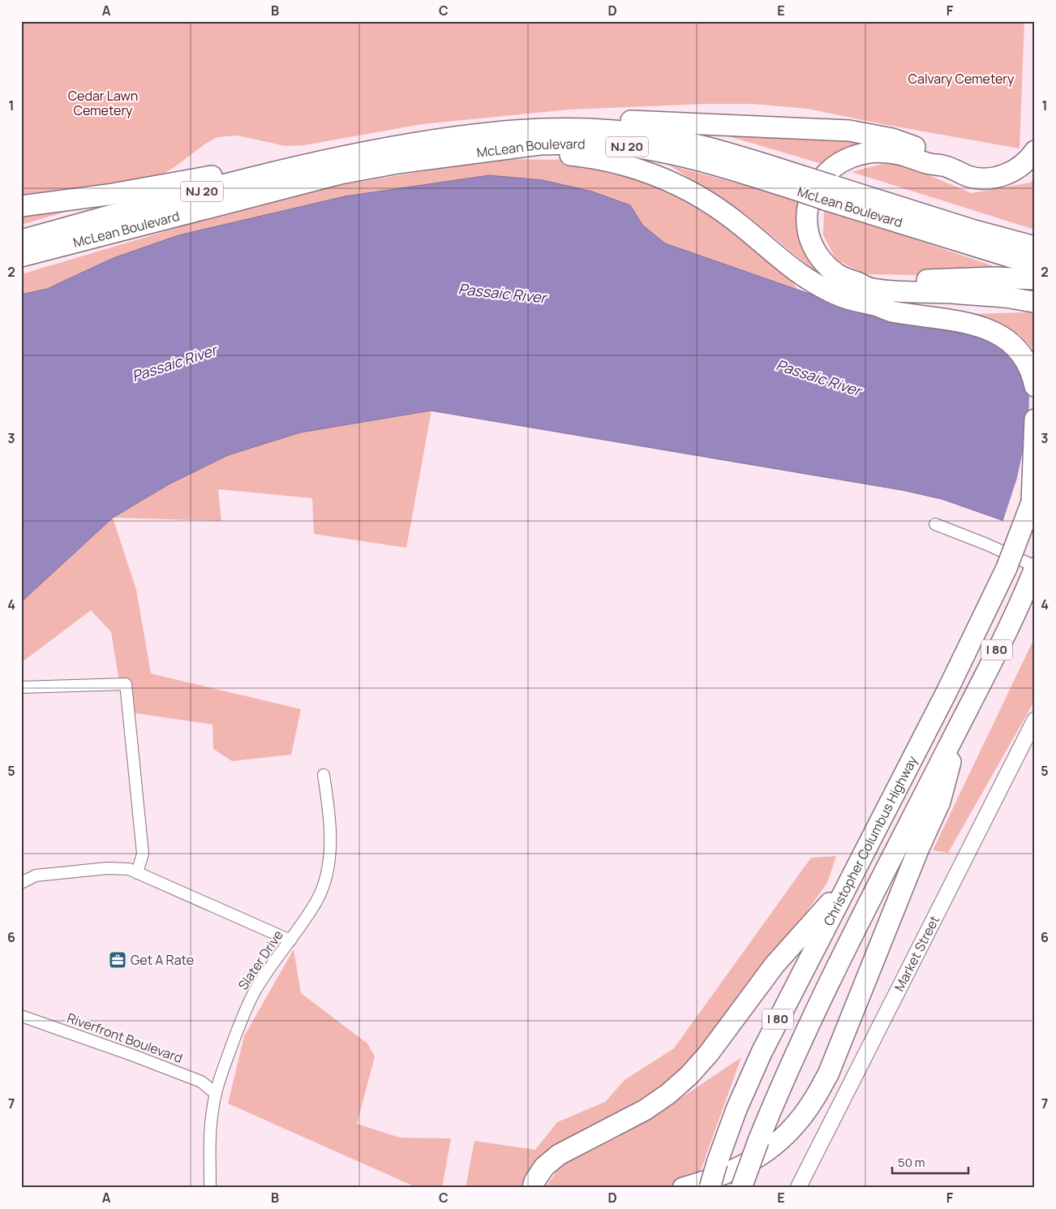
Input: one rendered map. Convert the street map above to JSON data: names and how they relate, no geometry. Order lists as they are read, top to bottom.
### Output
{
  "streets": {
    "highway": [
      "NJ 20",
      "McLean Boulevard",
      "I 80",
      "Christopher Columbus Highway"
    ],
    "main road": ["Market Street"],
    "street": ["Slater Drive", "Riverfront Boulevard"]
  },
  "crossings": [
    ["Slater Drive", "Riverfront Boulevard"]
  ],
  "water": ["Passaic River"],
  "parks": ["Calvary Cemetery", "Cedar Lawn Cemetery"],
  "places": {
    "office": ["Get A Rate"]
  },
  "scale_bar": "50 m",
  "grid": {
    "columns": [
      "A",
      "B",
      "C",
      "D",
      "E",
      "F"
    ],
    "rows": [
      "1",
      "2",
      "3",
      "4",
      "5",
      "6",
      "7"
    ]
  }
}
